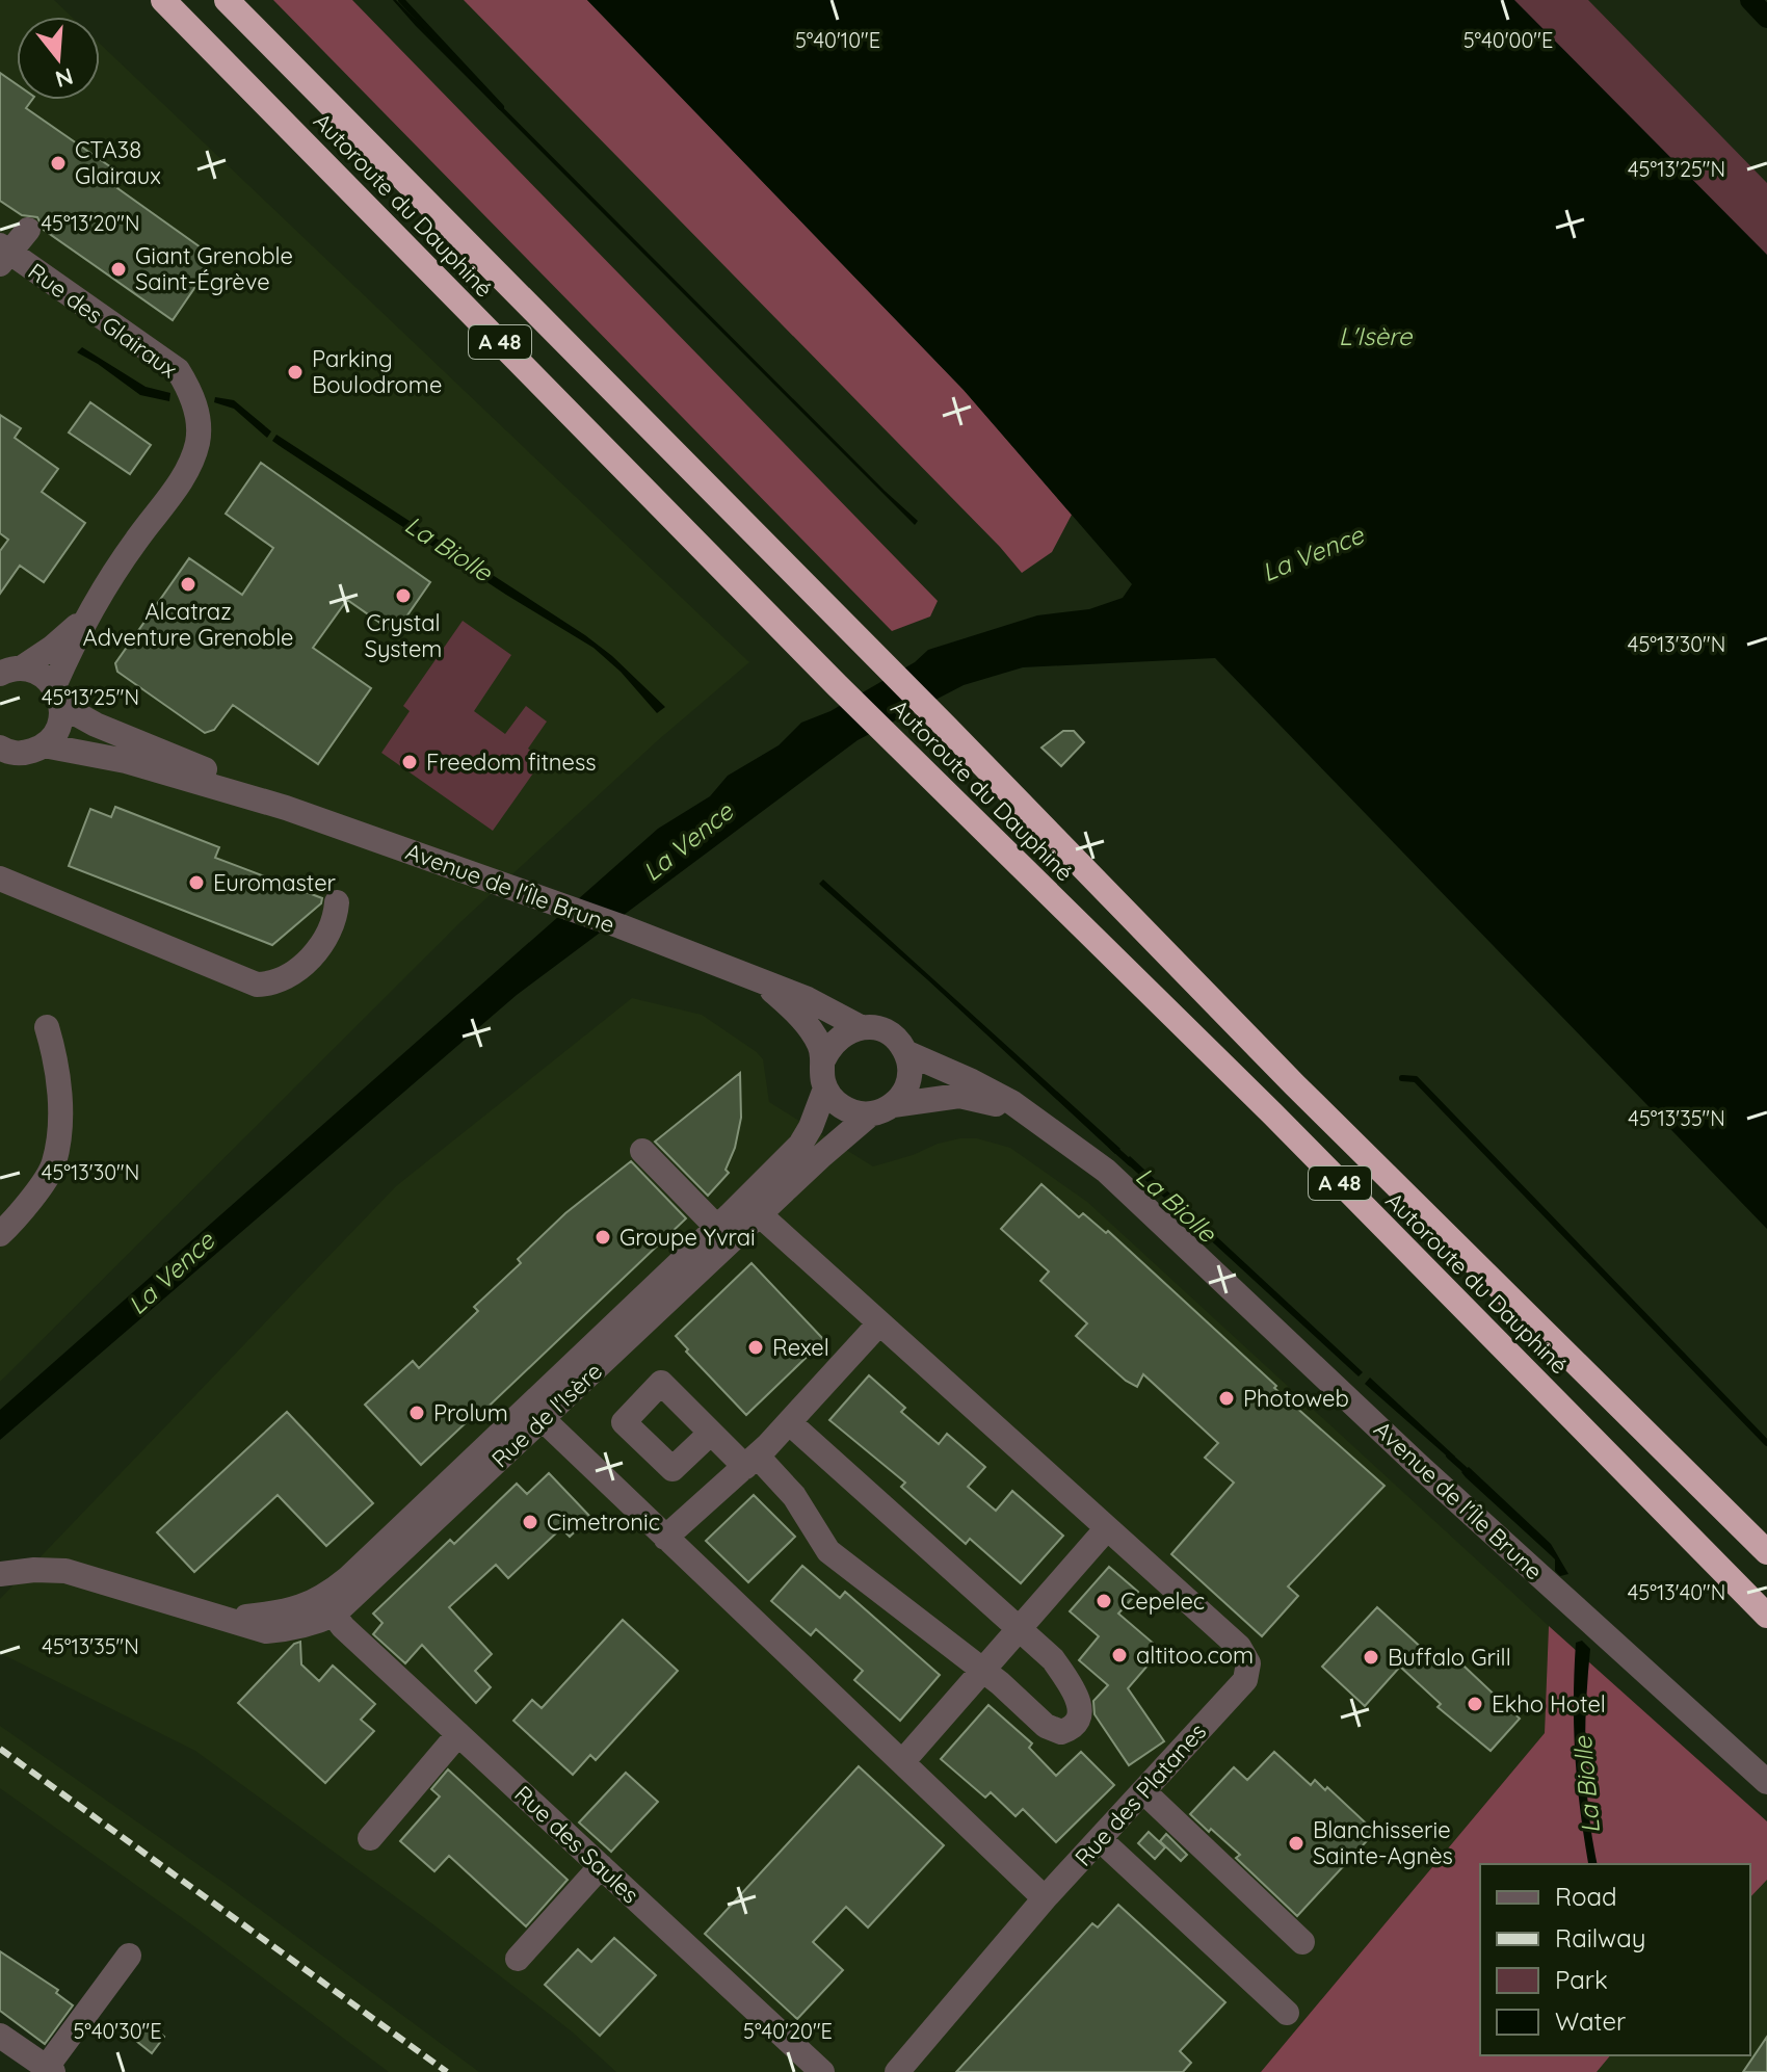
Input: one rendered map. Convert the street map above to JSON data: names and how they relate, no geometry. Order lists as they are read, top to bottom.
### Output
{
  "streets": {
    "highway": ["Autoroute du Dauphiné", "A 48"],
    "street": [
      "Rue des Glairaux",
      "Avenue de l'Île Brune",
      "Rue de l'Isère",
      "Rue des Platanes",
      "Rue des Saules"
    ]
  },
  "crossings": [
    ["Rue des Glairaux", "Avenue de l'Île Brune"],
    ["Avenue de l'Île Brune", "Rue de l'Isère"],
    ["Rue de l'Isère", "Rue des Platanes"],
    ["Rue de l'Isère", "Rue des Saules"]
  ],
  "water": ["L'Isère", "La Biolle", "La Vence"],
  "places": [
    "CTA38 Glairaux",
    "Giant Grenoble Saint-Égrève",
    "Parking Boulodrome",
    "Alcatraz Adventure Grenoble",
    "Crystal System",
    "Freedom fitness",
    "Euromaster",
    "Groupe Yvrai",
    "Rexel",
    "Photoweb",
    "Prolum",
    "Cimetronic",
    "Cepelec",
    "altitoo.com",
    "Buffalo Grill",
    "Ekho Hotel",
    "Blanchisserie Sainte-Agnès"
  ],
  "legend": [
    "Road",
    "Railway",
    "Park",
    "Water"
  ],
  "north": "bottom",
  "coordinates": [
    "5°40'10\"E",
    "5°40'00\"E",
    "45°13'25\"N",
    "45°13'20\"N",
    "45°13'30\"N",
    "45°13'35\"N",
    "45°13'40\"N",
    "5°40'30\"E",
    "5°40'20\"E"
  ]
}
